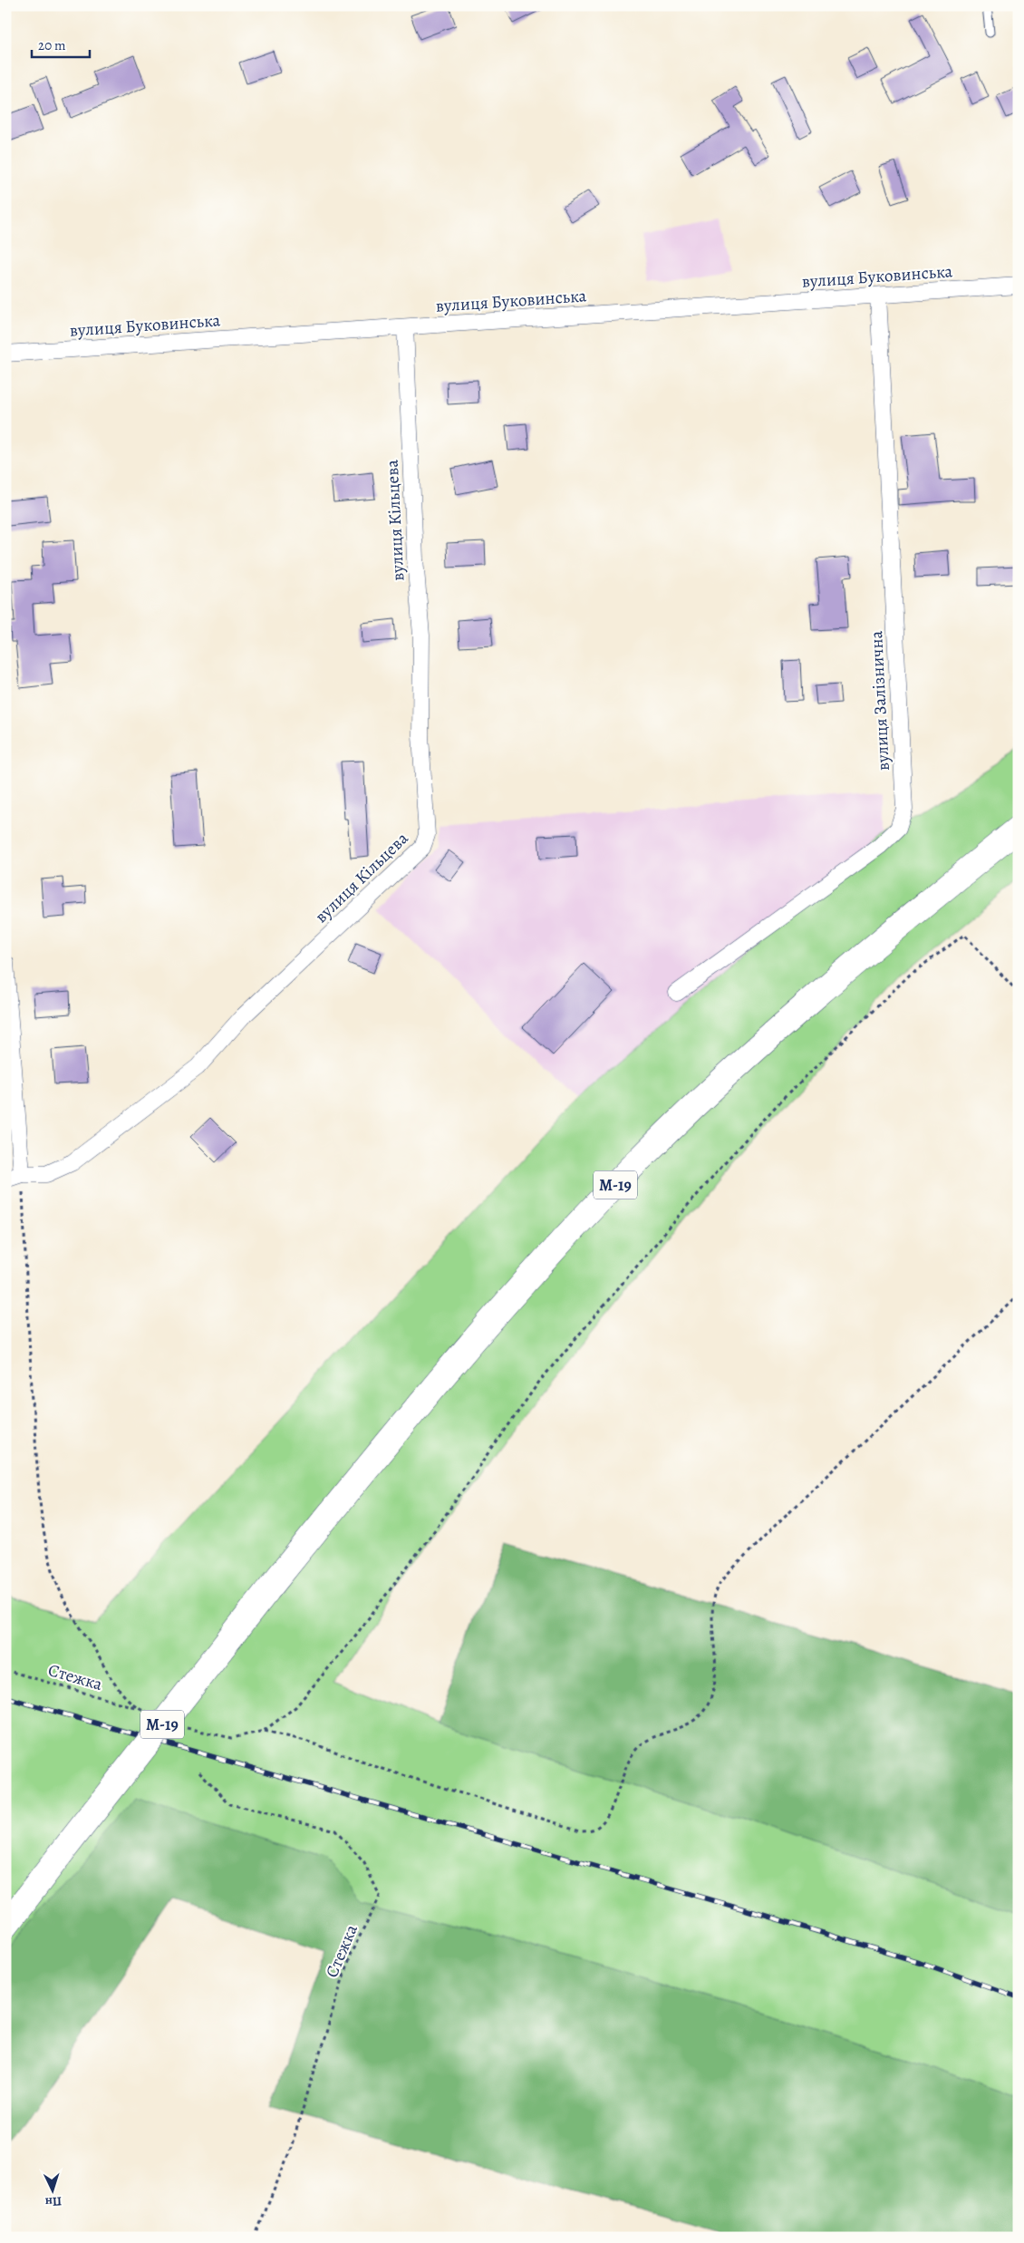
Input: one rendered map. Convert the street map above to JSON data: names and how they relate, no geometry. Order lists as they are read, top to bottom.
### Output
{
  "streets": {
    "highway": ["М-19"],
    "street": ["вулиця Буковинська", "вулиця Кільцева", "вулиця Залізнична"],
    "path": ["Стежка"]
  },
  "crossings": [
    ["вулиця Буковинська", "вулиця Кільцева"],
    ["вулиця Буковинська", "вулиця Залізнична"]
  ],
  "scale_bar": "20 m",
  "north": "bottom"
}
